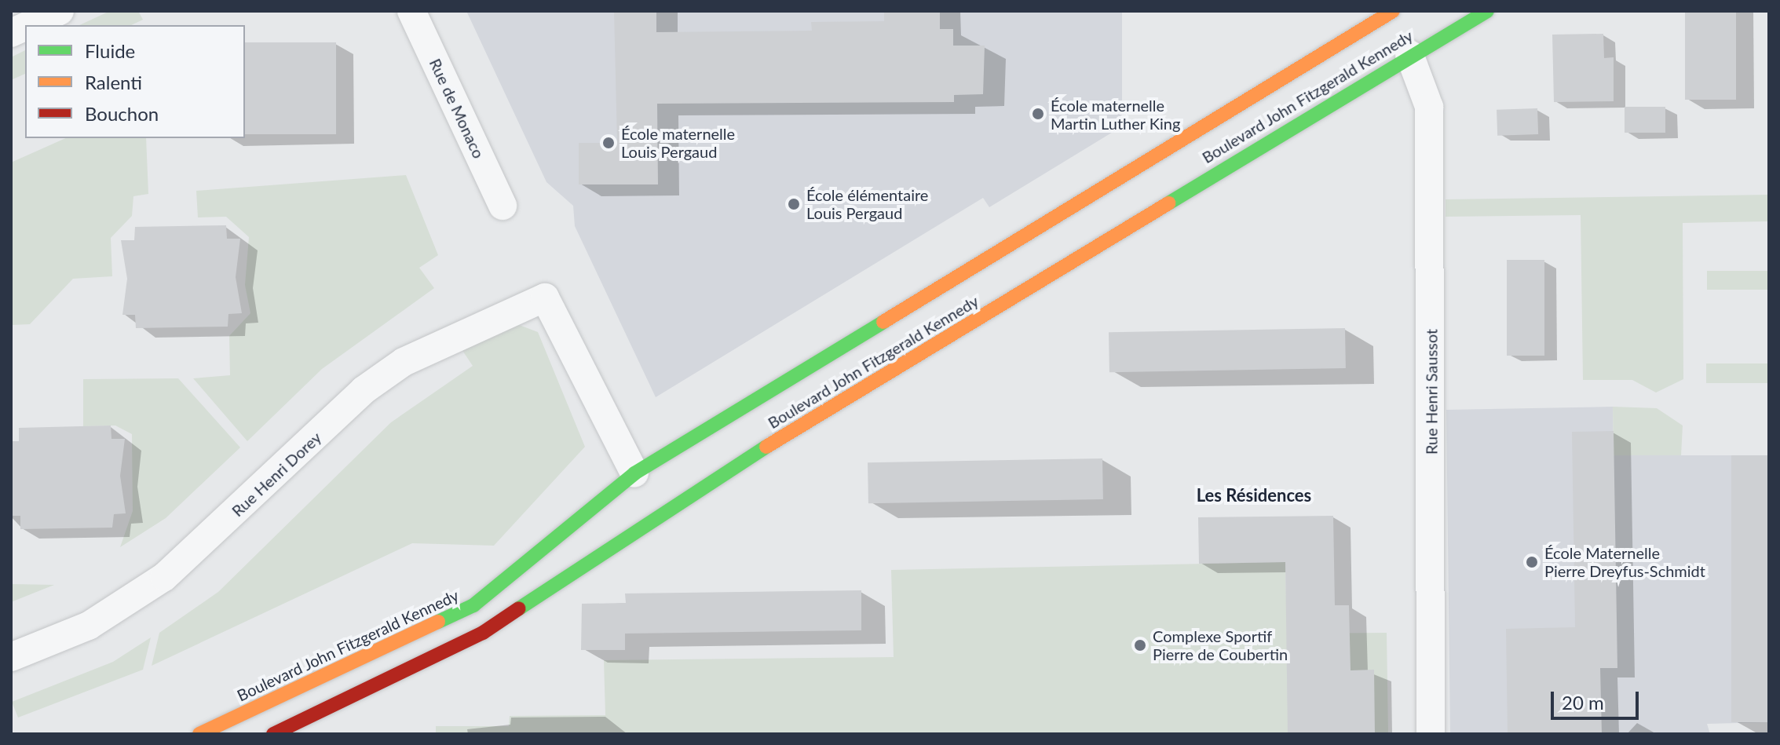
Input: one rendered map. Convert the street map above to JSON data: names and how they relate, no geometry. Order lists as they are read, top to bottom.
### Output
{
  "streets": {
    "main road": ["Boulevard John Fitzgerald Kennedy"],
    "street": ["Rue de Monaco", "Rue Henri Saussot", "Rue Henri Dorey"]
  },
  "crossings": [
    ["Boulevard John Fitzgerald Kennedy", "Rue Henri Saussot"],
    ["Boulevard John Fitzgerald Kennedy", "Rue Henri Dorey"]
  ],
  "districts": ["Les Résidences"],
  "places": [
    "École maternelle Martin Luther King",
    "École maternelle Louis Pergaud",
    "École élémentaire Louis Pergaud",
    "École Maternelle Pierre Dreyfus-Schmidt",
    "Complexe Sportif Pierre de Coubertin"
  ],
  "legend": ["Fluide", "Ralenti", "Bouchon"],
  "scale_bar": "20 m"
}
